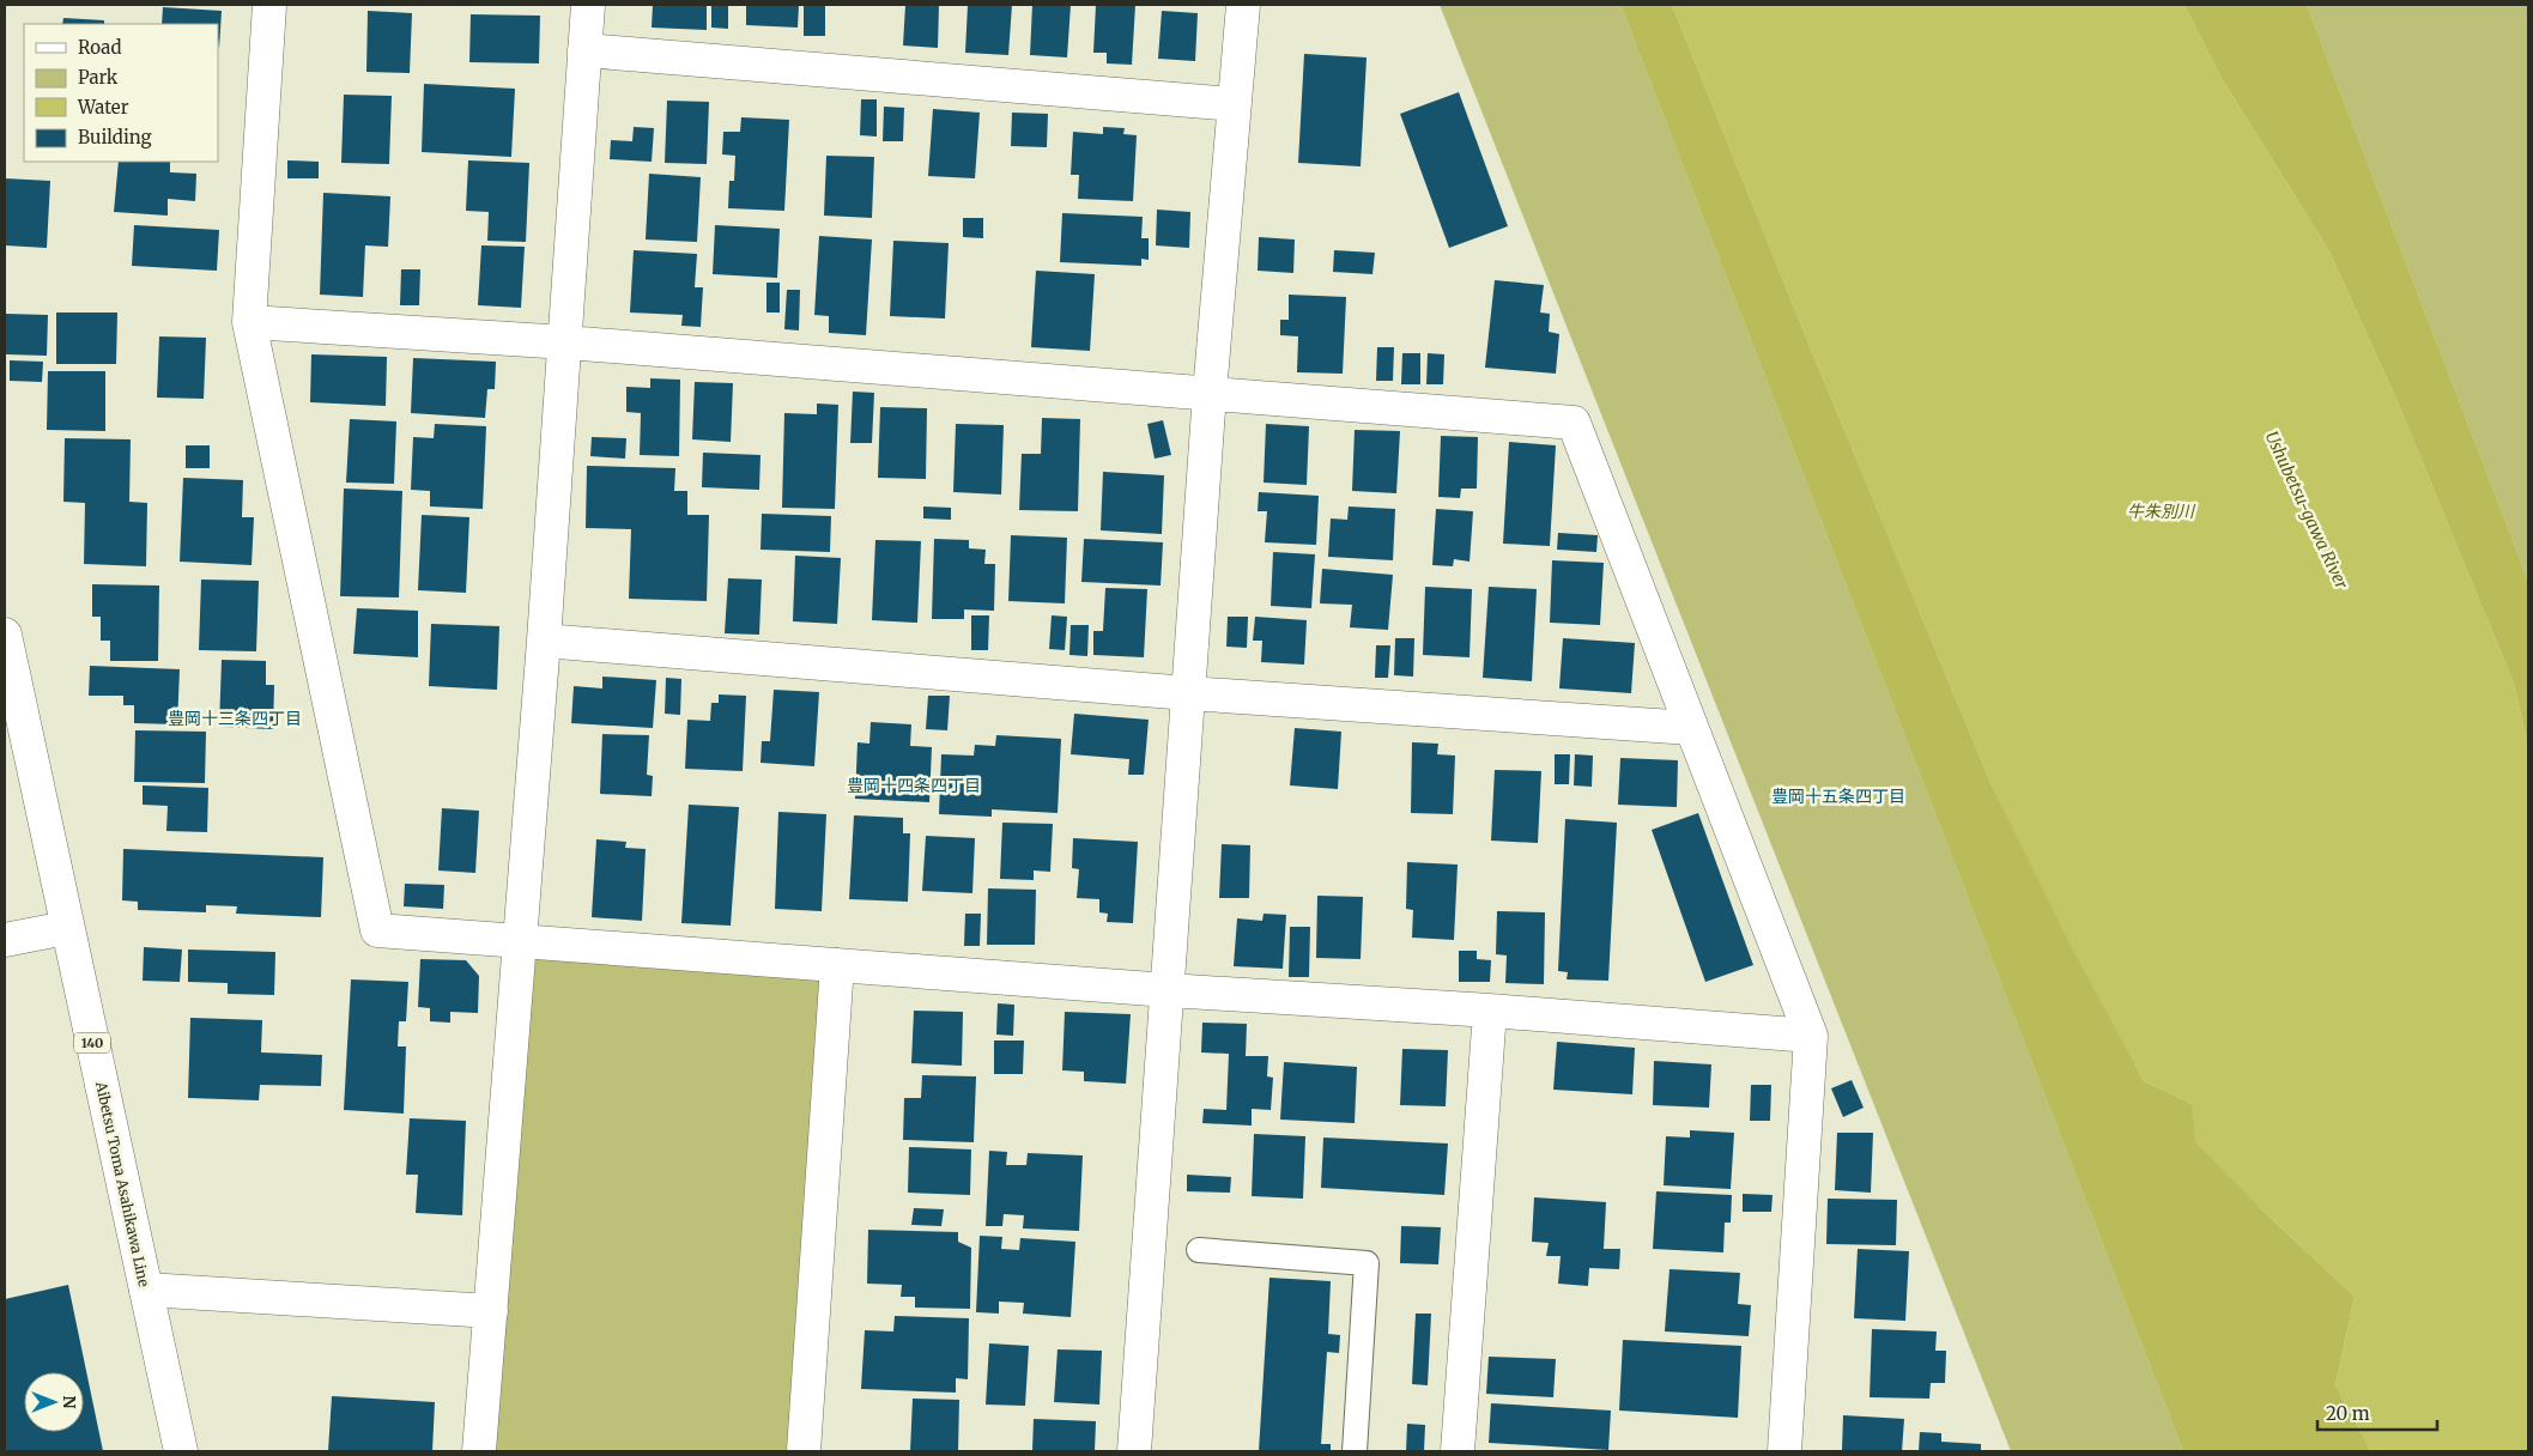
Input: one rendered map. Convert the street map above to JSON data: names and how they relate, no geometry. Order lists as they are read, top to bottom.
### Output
{
  "streets": {
    "street": ["140", "Aibetsu Toma Asahikawa Line"]
  },
  "districts": ["豊岡十三条四丁目", "豊岡十四条四丁目", "豊岡十五条四丁目"],
  "water": ["Ushubetsu-gawa River", "牛朱別川"],
  "legend": [
    "Road",
    "Park",
    "Water",
    "Building"
  ],
  "scale_bar": "20 m",
  "north": "right"
}
